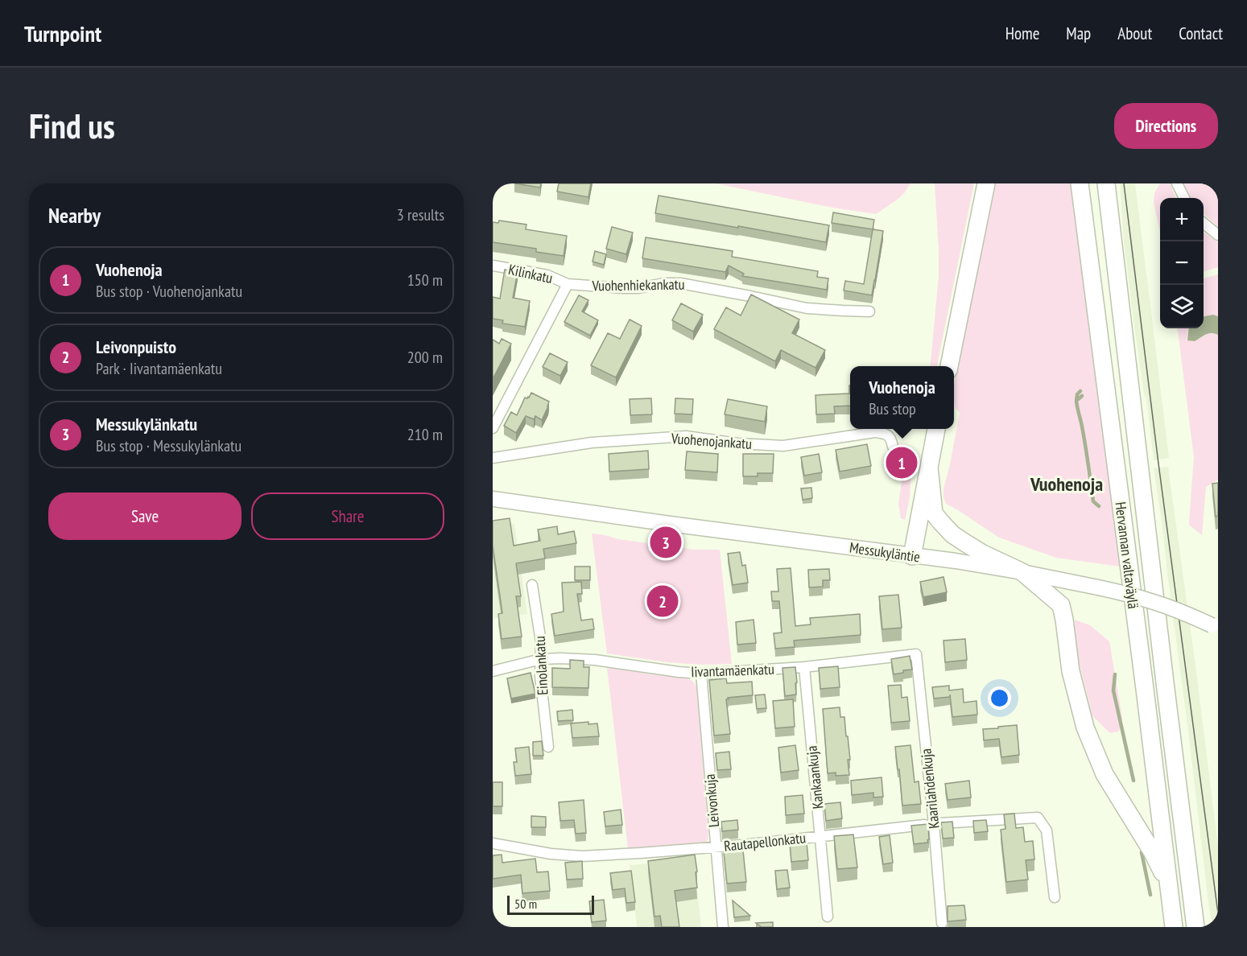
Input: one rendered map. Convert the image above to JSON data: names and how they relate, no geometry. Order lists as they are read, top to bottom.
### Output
{
  "streets": {
    "highway": ["Hervannan valtaväylä"],
    "main road": ["Messukyläntie"],
    "street": [
      "Kilinkatu",
      "Vuohenhiekankatu",
      "Vuohenojankatu",
      "Einolankatu",
      "Iivantamäenkatu",
      "Kankaankuja",
      "Kaarilahdenkuja",
      "Leivonkuja",
      "Rautapellonkatu"
    ]
  },
  "crossings": [
    ["Kilinkatu", "Vuohenhiekankatu"],
    ["Einolankatu", "Iivantamäenkatu"],
    ["Iivantamäenkatu", "Kankaankuja"],
    ["Iivantamäenkatu", "Kaarilahdenkuja"],
    ["Iivantamäenkatu", "Leivonkuja"],
    ["Kankaankuja", "Rautapellonkatu"],
    ["Kaarilahdenkuja", "Rautapellonkatu"],
    ["Leivonkuja", "Rautapellonkatu"]
  ],
  "districts": ["Vuohenoja"],
  "scale_bar": "50 m",
  "page": {
    "header": "Turnpoint",
    "nav": [
      "Home",
      "Map",
      "About",
      "Contact"
    ],
    "buttons": [
      "Directions",
      ["Save", "Share"]
    ],
    "title": "Find us",
    "heading": ["Nearby", "3 results"],
    "map_buttons": ["+", "−"],
    "list": [
      {
        "mark": "1",
        "name": "Vuohenoja",
        "note": "Bus stop · Vuohenojankatu",
        "value": "150 m"
      },
      {
        "mark": "2",
        "name": "Leivonpuisto",
        "note": "Park · Iivantamäenkatu",
        "value": "200 m"
      },
      {
        "mark": "3",
        "name": "Messukylänkatu",
        "note": "Bus stop · Messukylänkatu",
        "value": "210 m"
      }
    ],
    "popup": ["Vuohenoja", "Bus stop"],
    "pins": ["1", "3", "2"],
    "scale": "50 m"
  }
}
